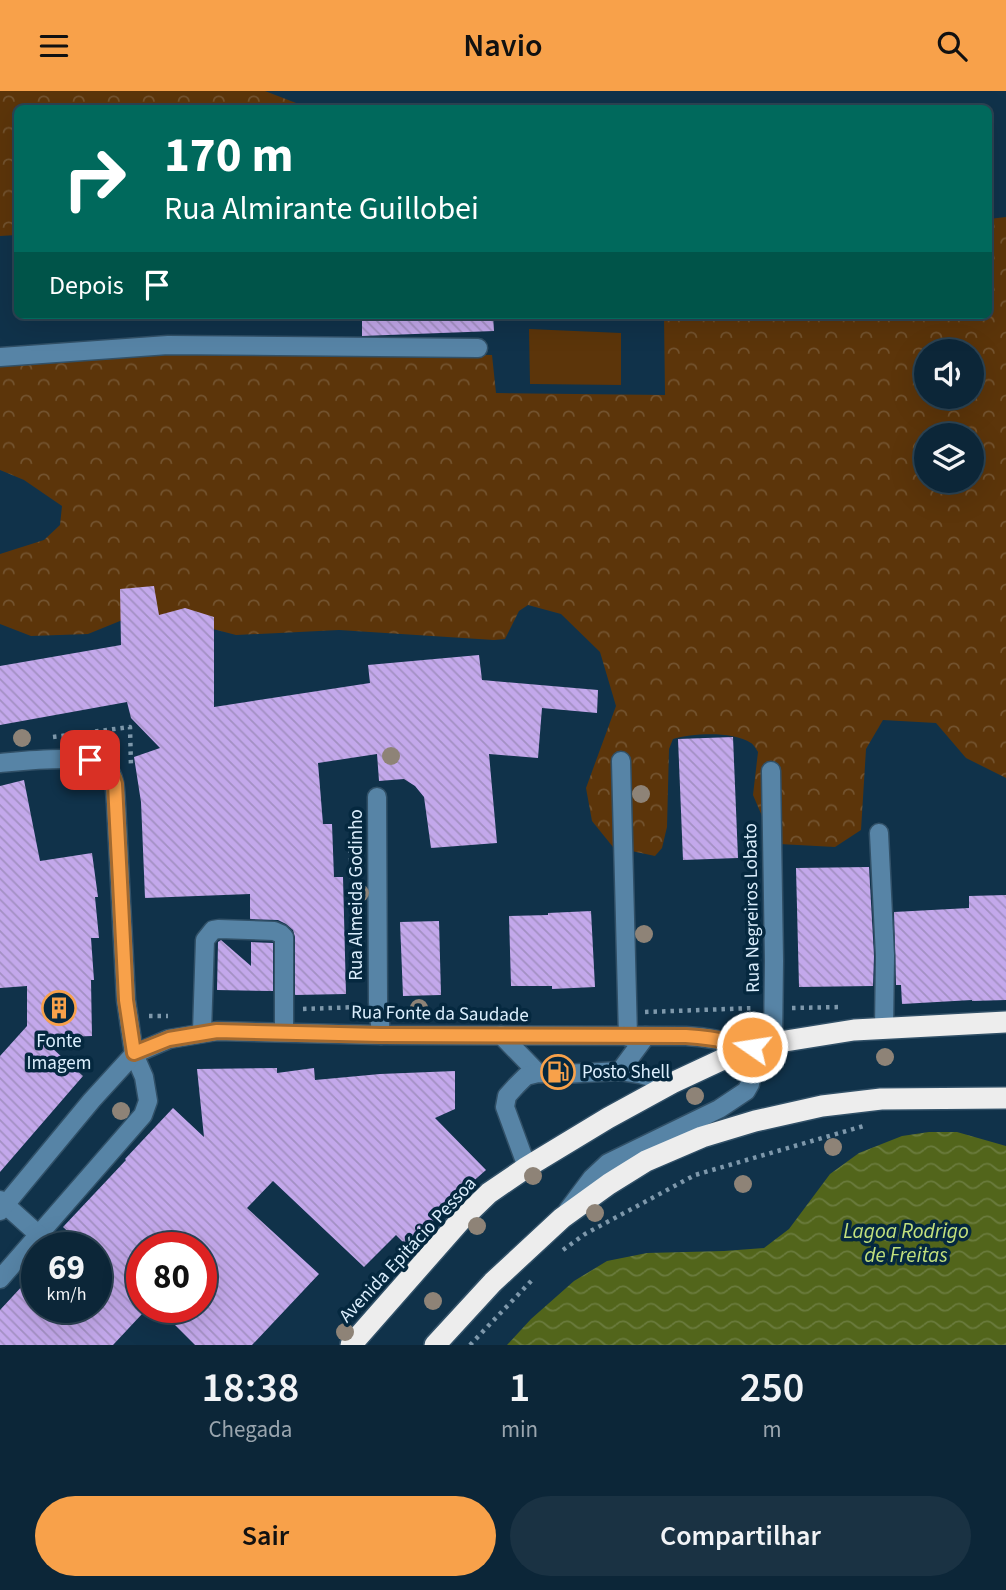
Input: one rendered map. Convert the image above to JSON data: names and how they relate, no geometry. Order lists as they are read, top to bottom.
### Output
{
  "streets": {
    "highway": ["Avenida Epitácio Pessoa"],
    "street": ["Rua Almeida Godinho", "Rua Negreiros Lobato", "Rua Fonte da Saudade"]
  },
  "crossings": [
    ["Rua Almeida Godinho", "Rua Fonte da Saudade"],
    ["Rua Negreiros Lobato", "Avenida Epitácio Pessoa"],
    ["Rua Fonte da Saudade", "Avenida Epitácio Pessoa"]
  ],
  "water": ["Lagoa Rodrigo de Freitas"],
  "places": {
    "building": ["Fonte Imagem"],
    "fuel station": ["Posto Shell"]
  },
  "page": {
    "header": "Navio",
    "turn": ["170 m", "Rua Almirante Guillobei"],
    "then": "Depois",
    "speed": "69 km/h",
    "limit": "80",
    "eta": [
      "18:38",
      "Chegada",
      "1",
      "min",
      "250",
      "m"
    ],
    "buttons": ["Sair", "Compartilhar"]
  }
}
